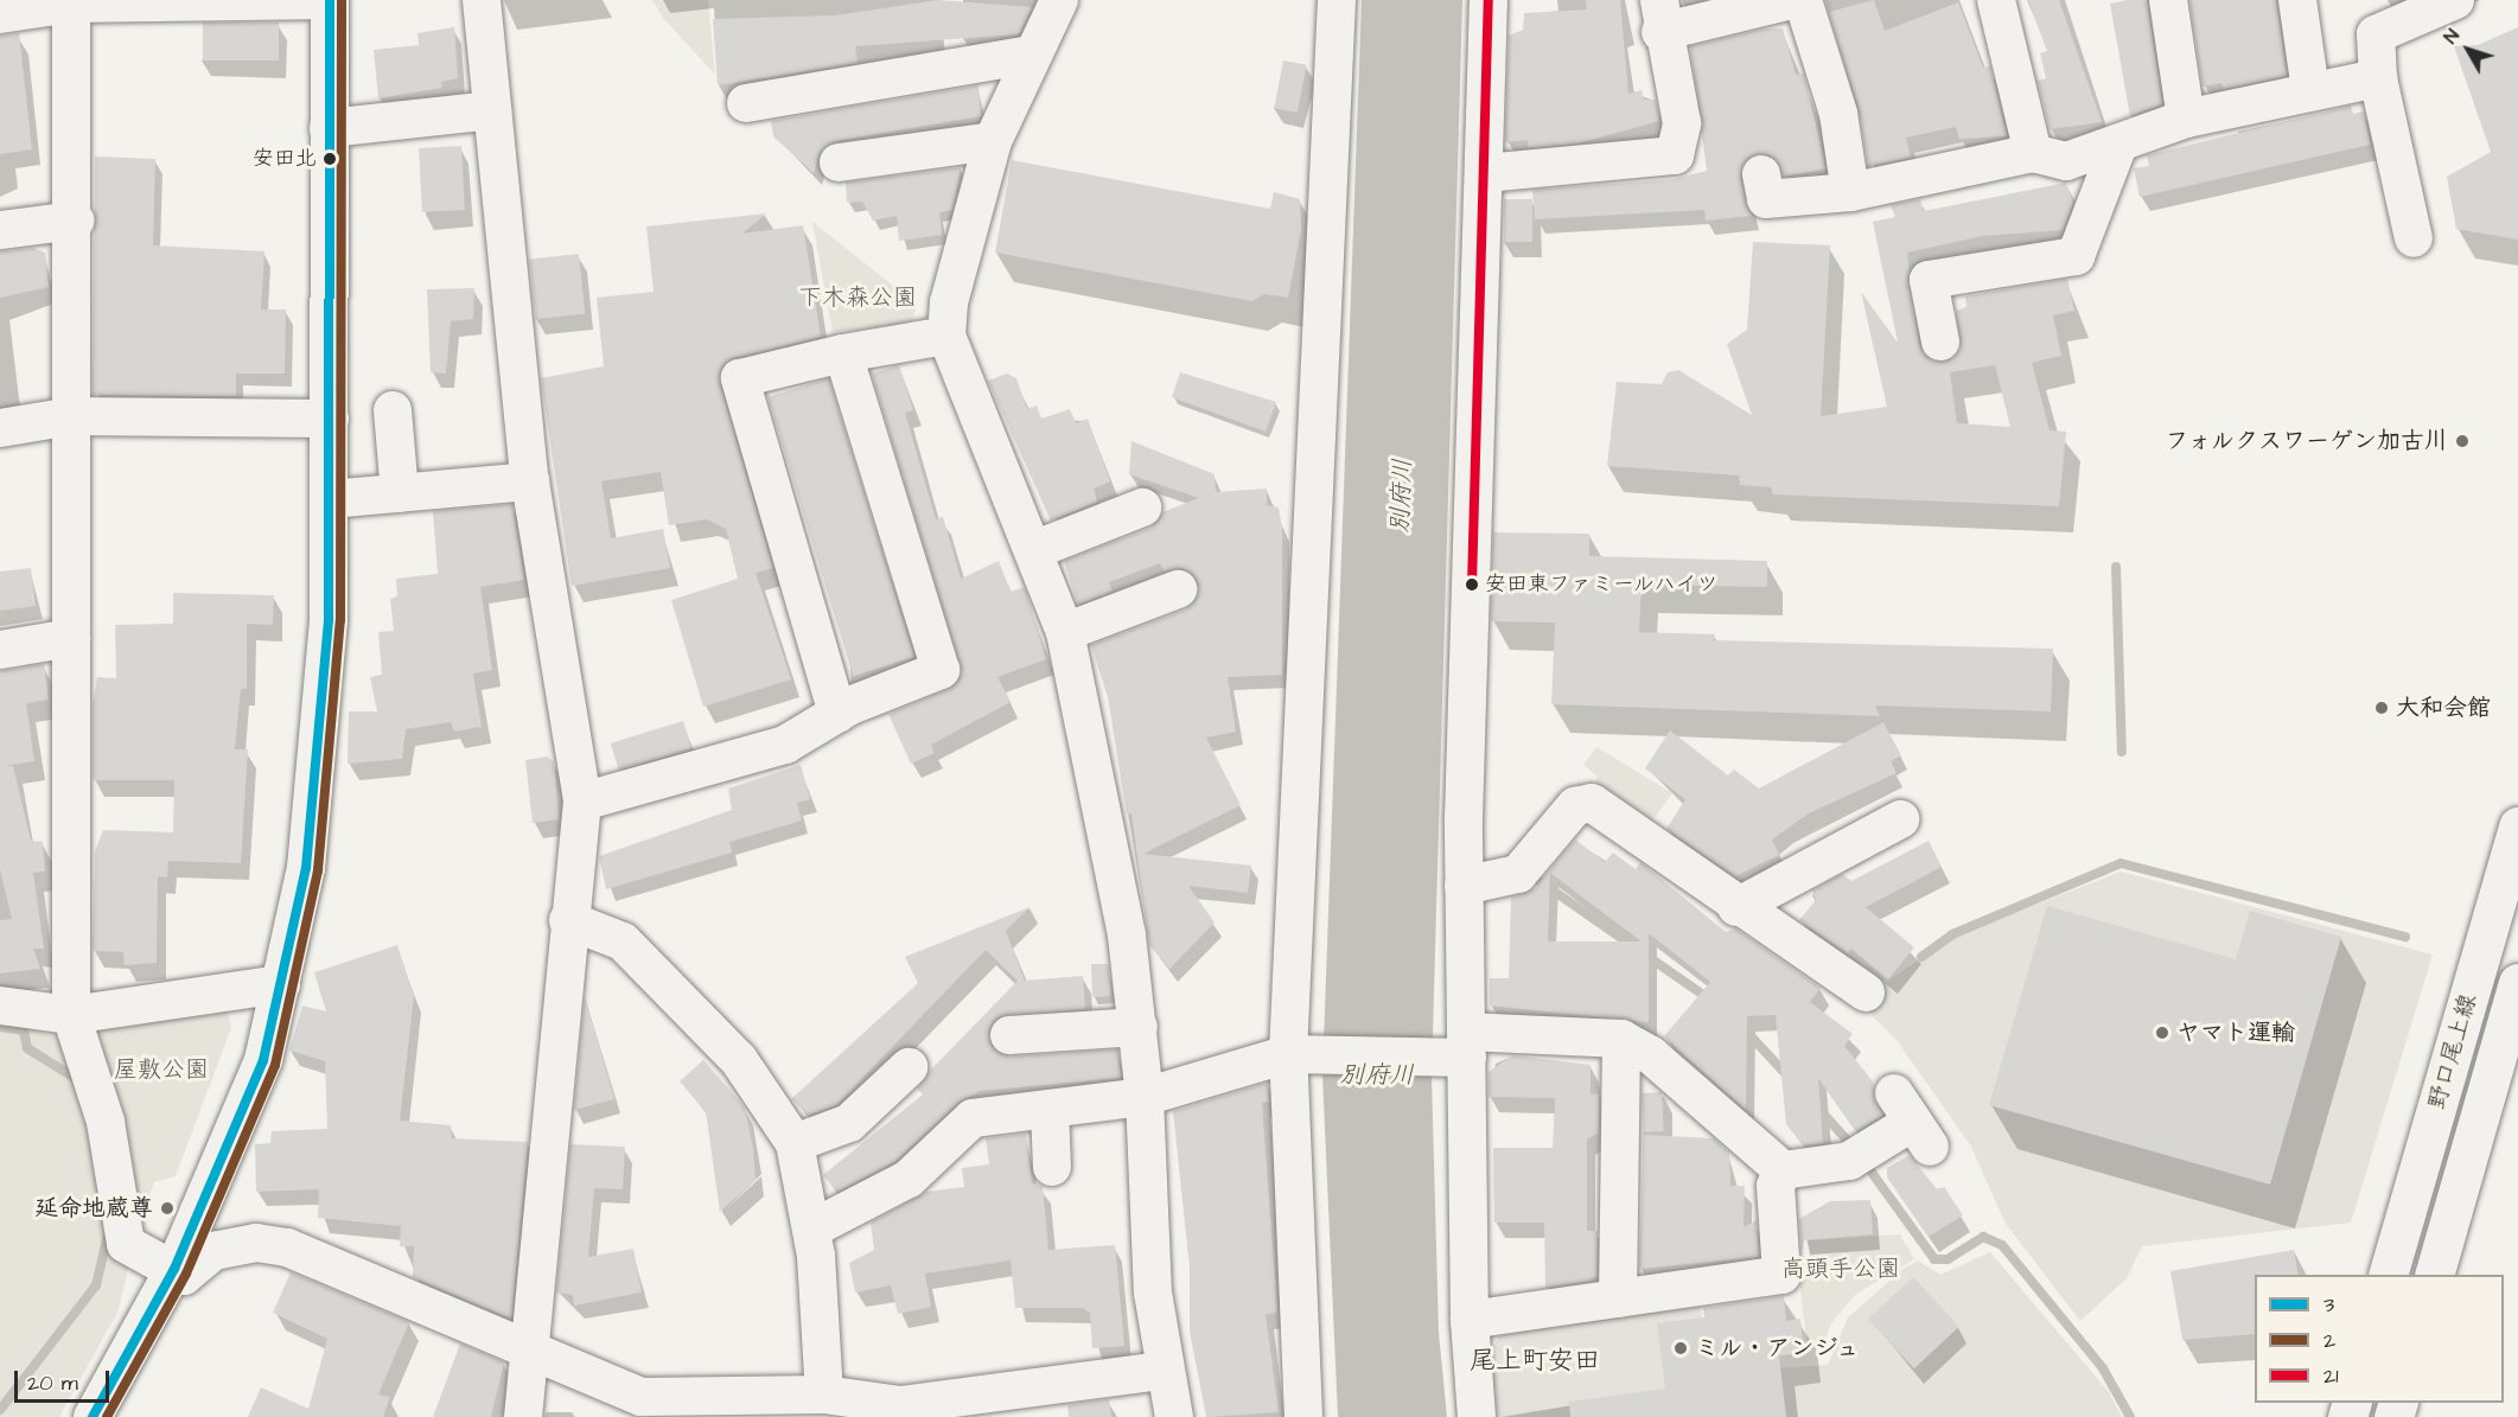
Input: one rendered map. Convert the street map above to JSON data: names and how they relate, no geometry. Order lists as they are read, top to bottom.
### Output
{
  "streets": {
    "main road": ["野口尾上線"]
  },
  "districts": ["尾上町安田"],
  "water": ["別府川"],
  "parks": ["下木森公園", "屋敷公園", "高頭手公園"],
  "places": [
    "安田北",
    "フォルクスワーゲン加古川",
    "安田東ファミールハイツ",
    "大和会館",
    "ヤマト運輸",
    "延命地蔵尊",
    "ミル・アンジュ"
  ],
  "lines": ["transit line 3", "transit line 2", "transit line 21"],
  "legend": ["3", "2", "21"],
  "scale_bar": "20 m",
  "north": "top left"
}
